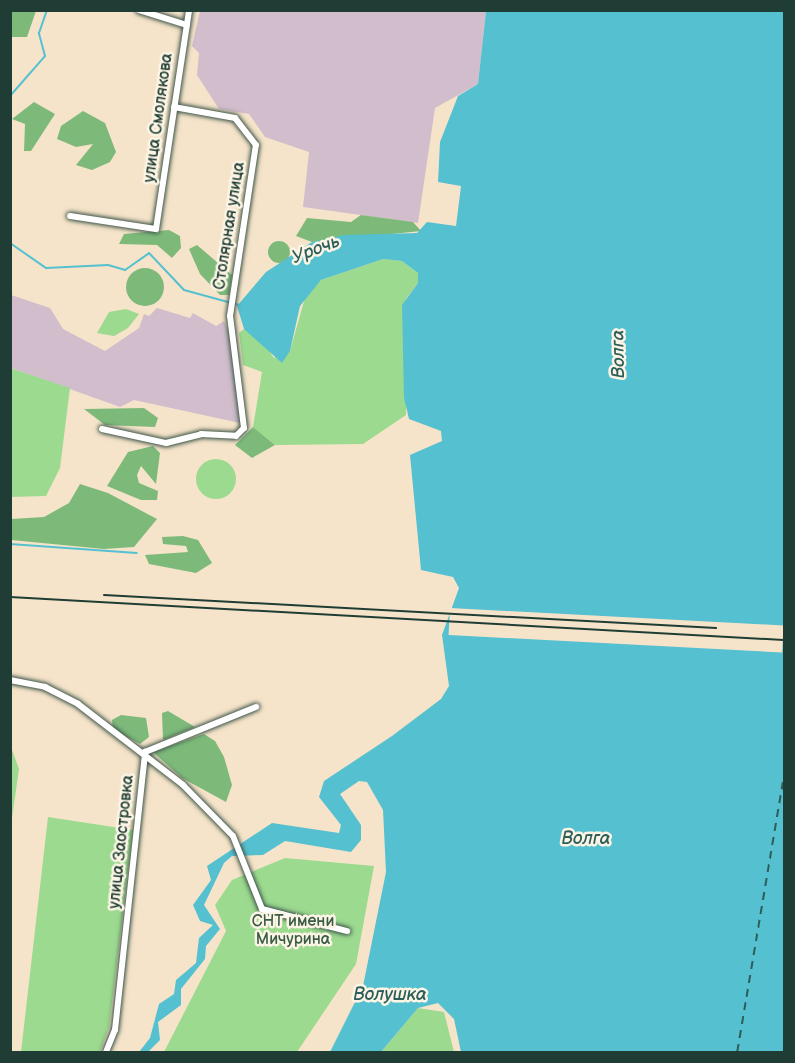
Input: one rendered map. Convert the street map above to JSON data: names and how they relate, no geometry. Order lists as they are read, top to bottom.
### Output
{
  "streets": {
    "street": ["улица Смолякова", "Столярная улица", "улица Заостровка"]
  },
  "crossings": [
    ["улица Смолякова", "Столярная улица"]
  ],
  "water": ["Урочь", "Волга", "Волушка"],
  "parks": ["СНТ имени Мичурина"]
}
